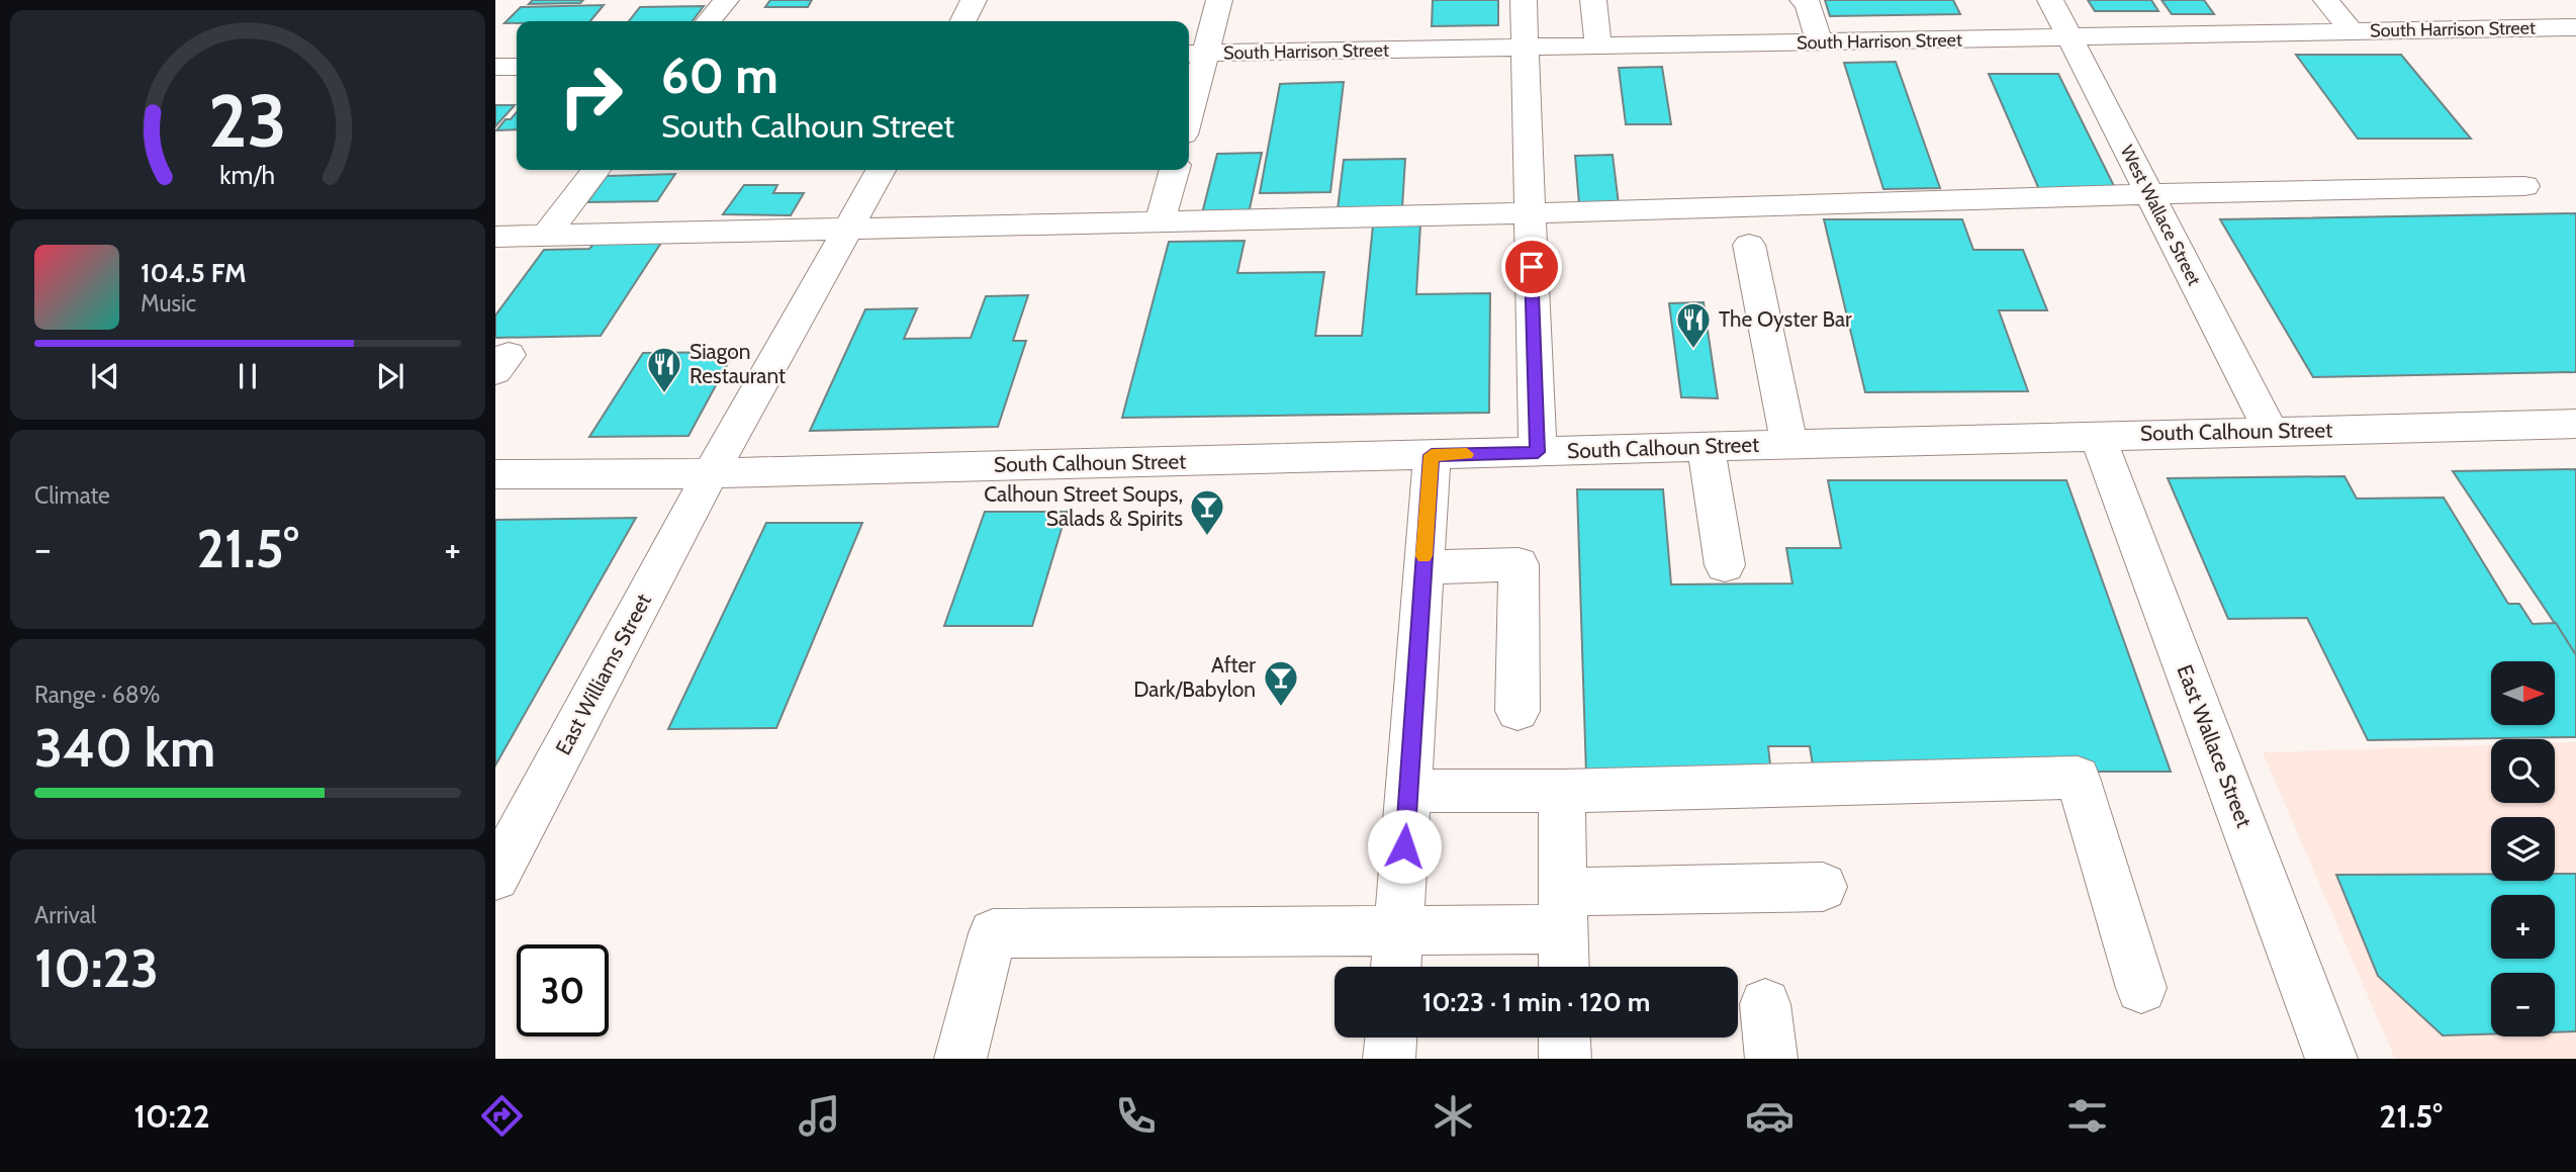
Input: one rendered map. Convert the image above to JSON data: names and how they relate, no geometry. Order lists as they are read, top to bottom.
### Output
{
  "streets": {
    "street": [
      "South Harrison Street",
      "West Wallace Street",
      "South Calhoun Street",
      "East Williams Street",
      "East Wallace Street"
    ]
  },
  "crossings": [
    ["South Harrison Street", "West Wallace Street"],
    ["West Wallace Street", "South Calhoun Street"],
    ["South Calhoun Street", "East Williams Street"],
    ["South Calhoun Street", "East Wallace Street"]
  ],
  "places": {
    "restaurant": ["The Oyster Bar", "Siagon Restaurant"],
    "bar": ["Calhoun Street Soups, Salads & Spirits", "After Dark/Babylon"]
  },
  "north": "right",
  "page": {
    "turn": ["60 m", "South Calhoun Street"],
    "song": ["104.5 FM", "Music"],
    "tile": [
      "Climate",
      ["Range · 68%", "340 km"],
      ["Arrival", "10:23"]
    ],
    "heat": ["−", "21.5°", "+"],
    "map_buttons": ["+", "−"],
    "limit": "30",
    "trip": "10:23 · 1 min · 120 m",
    "tabs": ["10:22", "21.5°"],
    "gauge": ["23", "km/h"]
  }
}
